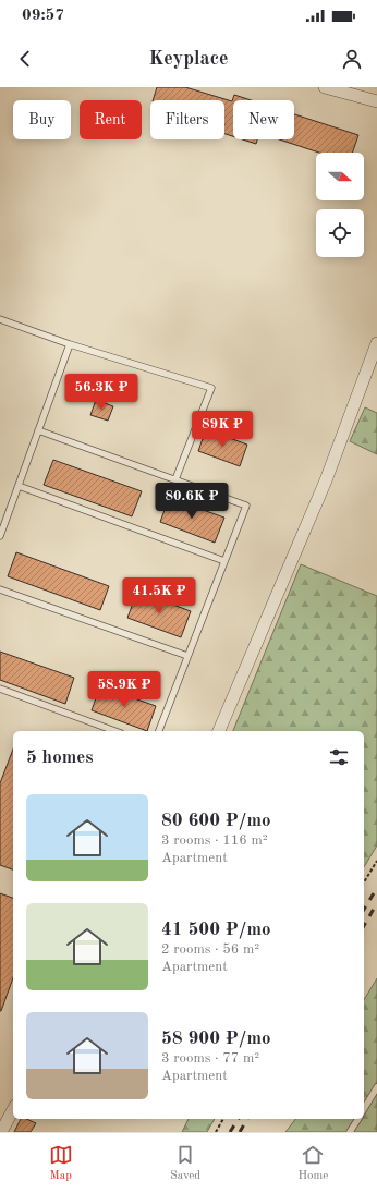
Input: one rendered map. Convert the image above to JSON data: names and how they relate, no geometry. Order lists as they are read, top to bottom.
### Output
{
  "north": "right",
  "page": {
    "status": "09:57",
    "header": "Keyplace",
    "chip": [
      "Buy",
      "Rent",
      "Filters",
      "New"
    ],
    "price": [
      "56.3K ₽",
      "89K ₽",
      "80.6K ₽",
      "41.5K ₽",
      "58.9K ₽"
    ],
    "heading": "5 homes",
    "list": [
      {
        "name": "80 600 ₽/mo",
        "note": "3 rooms · 116 m² · Apartment"
      },
      {
        "name": "41 500 ₽/mo",
        "note": "2 rooms · 56 m² · Apartment"
      },
      {
        "name": "58 900 ₽/mo",
        "note": "3 rooms · 77 m² · Apartment"
      }
    ],
    "tabs": ["Map", "Saved", "Home"]
  }
}
